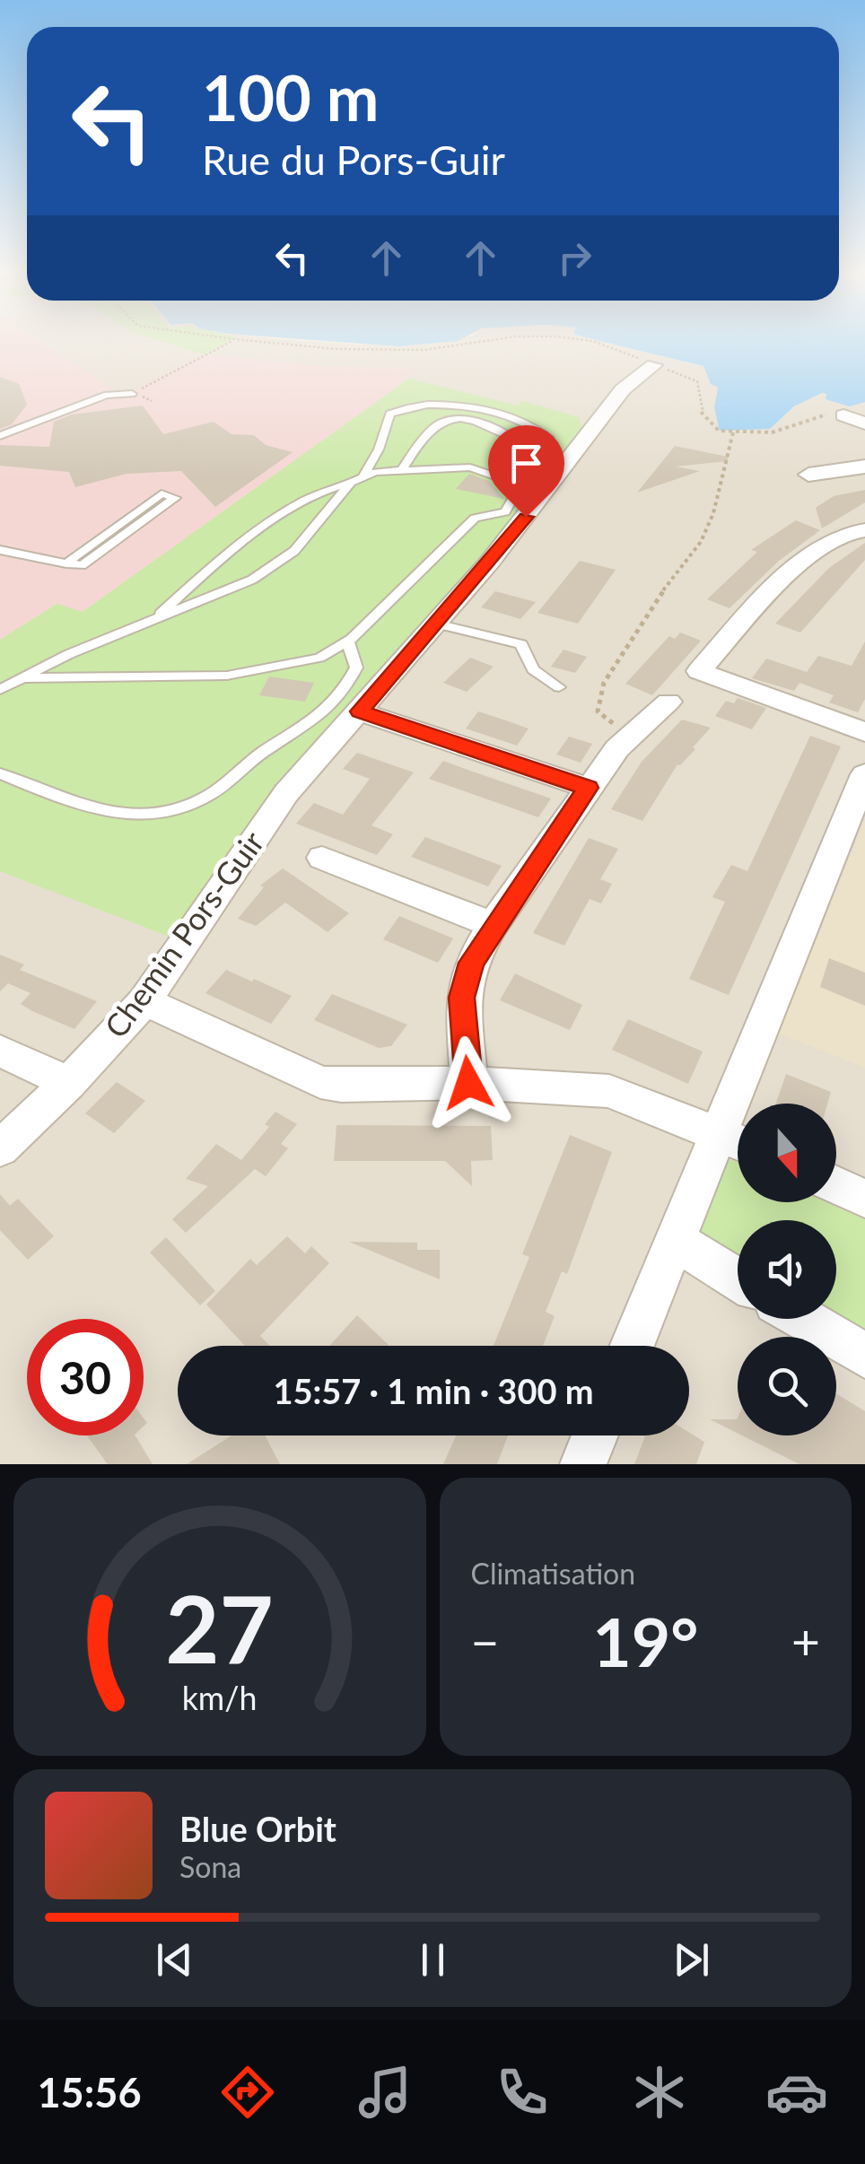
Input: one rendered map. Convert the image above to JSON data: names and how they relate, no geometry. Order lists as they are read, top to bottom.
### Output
{
  "streets": {
    "street": ["Chemin Pors-Guir"]
  },
  "north": "bottom",
  "page": {
    "turn": ["100 m", "Rue du Pors-Guir"],
    "limit": "30",
    "trip": "15:57 · 1 min · 300 m",
    "tile": "Climatisation",
    "heat": ["−", "19°", "+"],
    "song": ["Blue Orbit", "Sona"],
    "tabs": "15:56",
    "gauge": ["27", "km/h"]
  }
}
